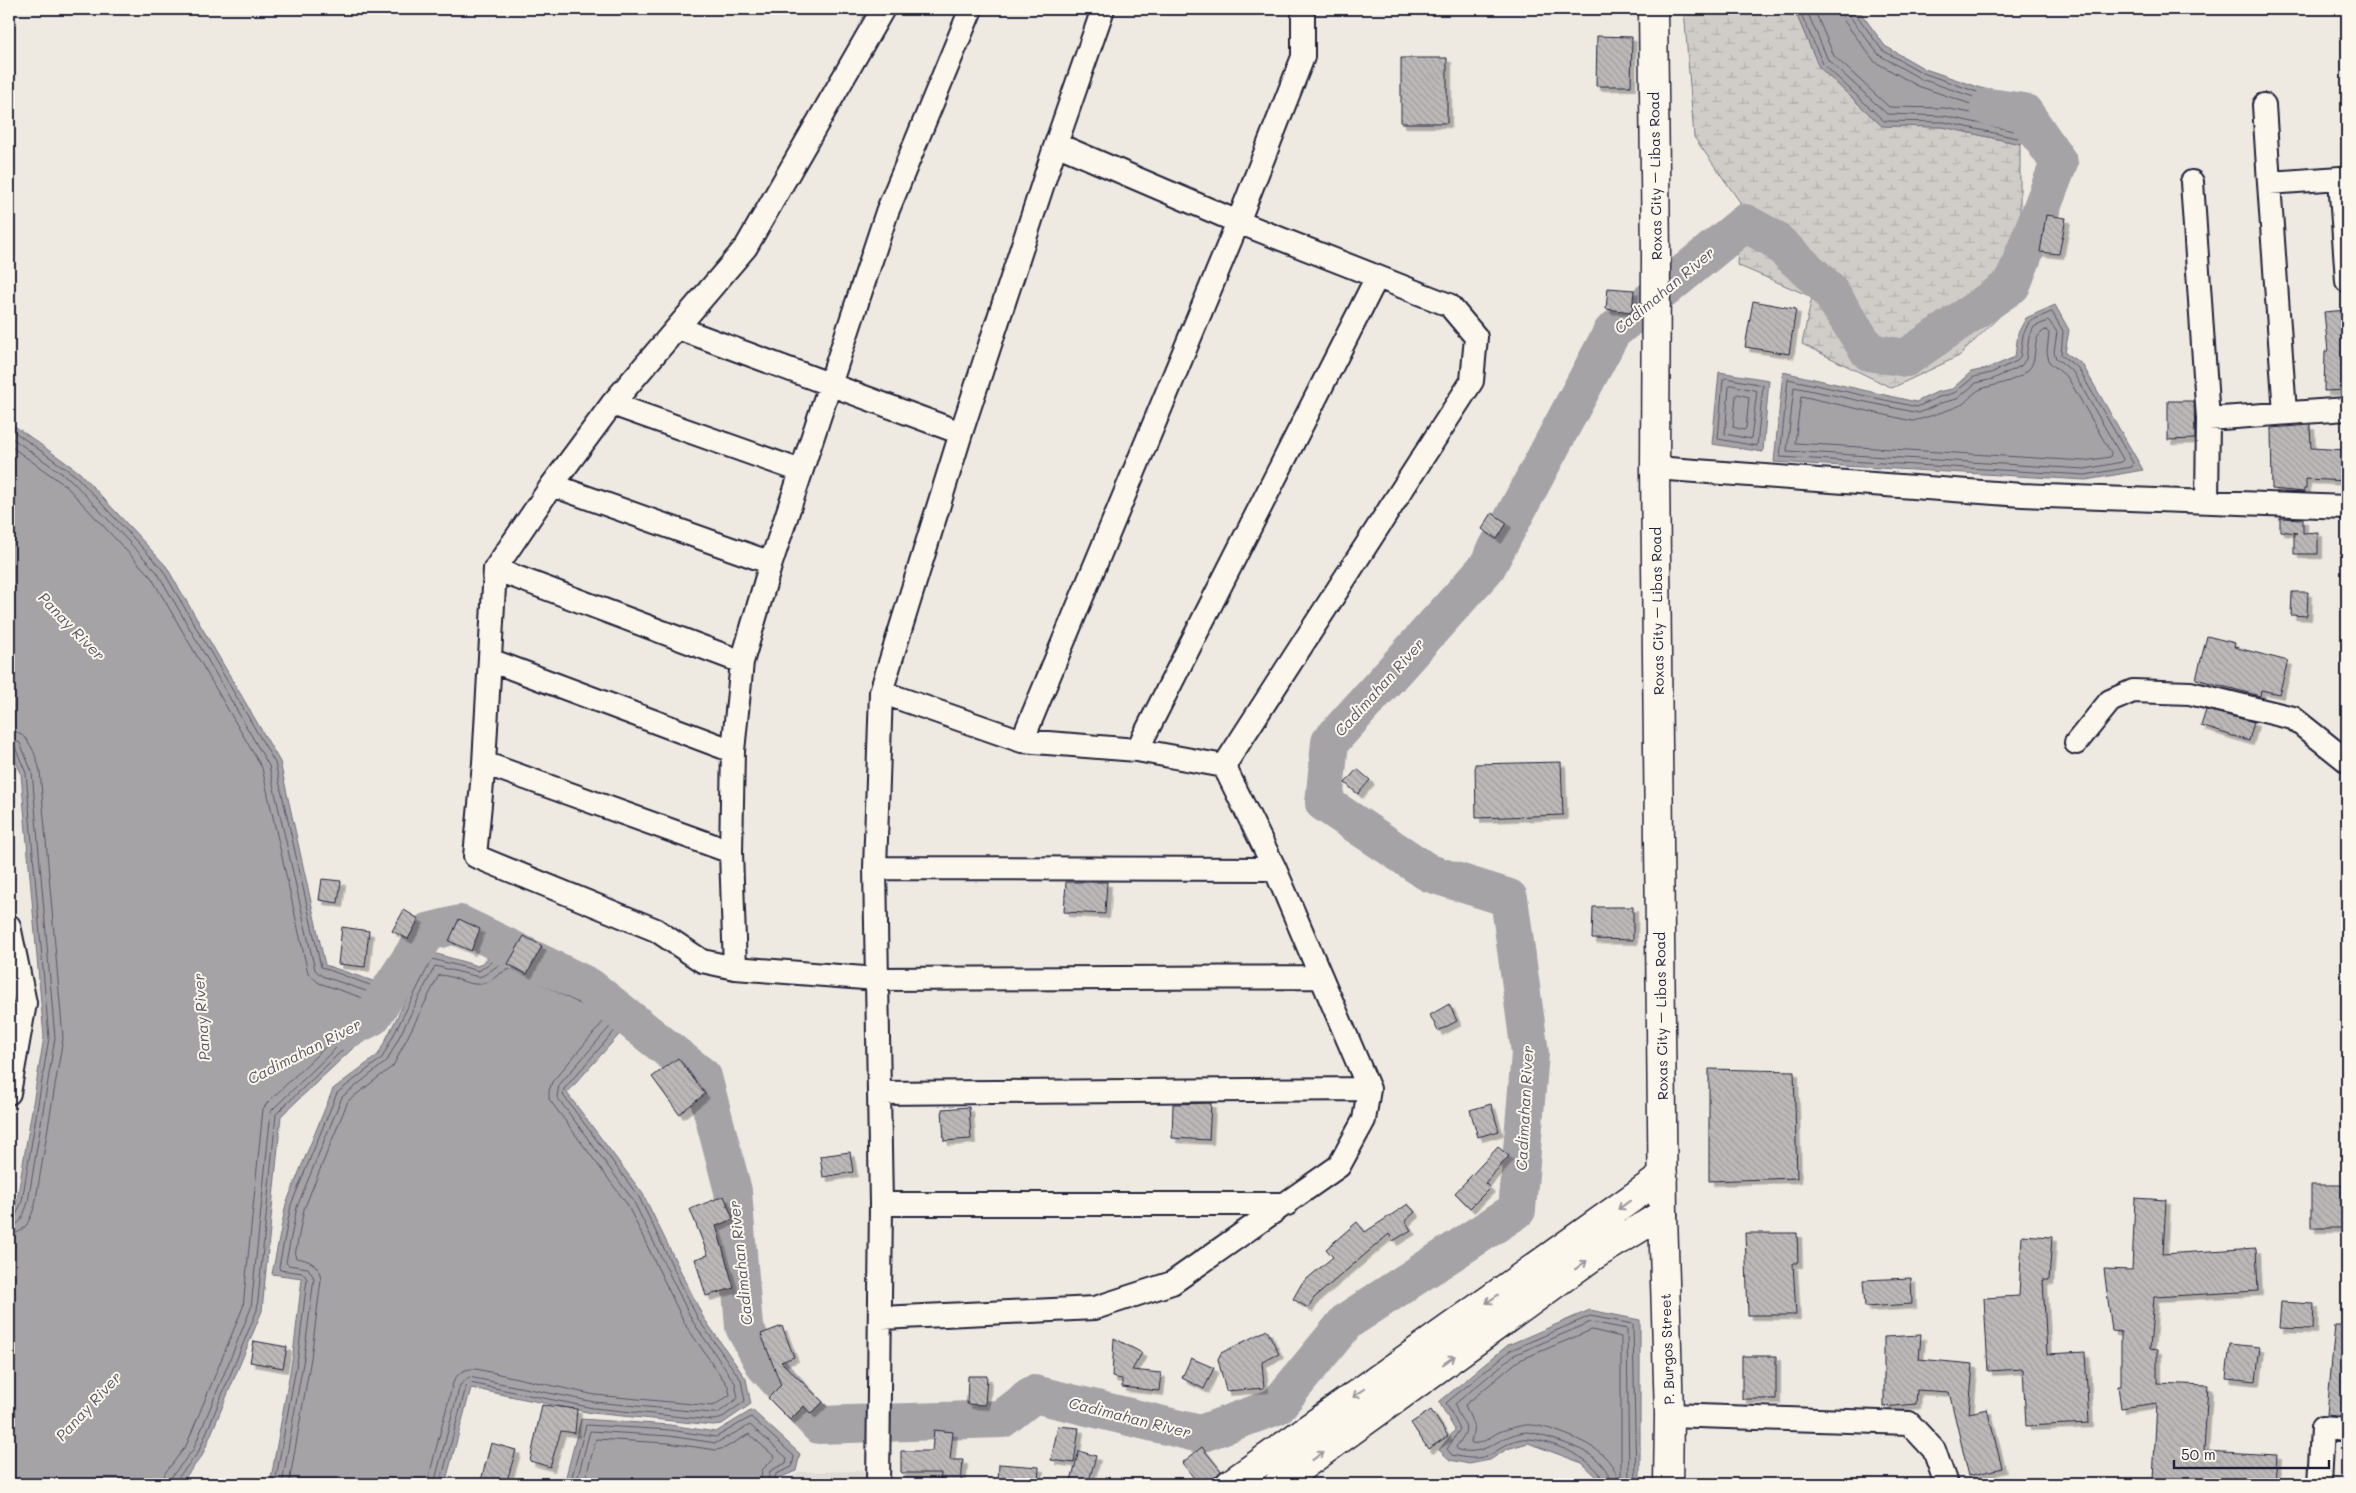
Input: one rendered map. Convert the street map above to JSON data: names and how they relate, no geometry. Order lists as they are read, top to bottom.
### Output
{
  "streets": {
    "main road": ["Roxas City – Libas Road", "P. Burgos Street"]
  },
  "crossings": [
    ["Roxas City – Libas Road", "P. Burgos Street"]
  ],
  "water": ["Cadimahan River", "Panay River"],
  "scale_bar": "50 m"
}
